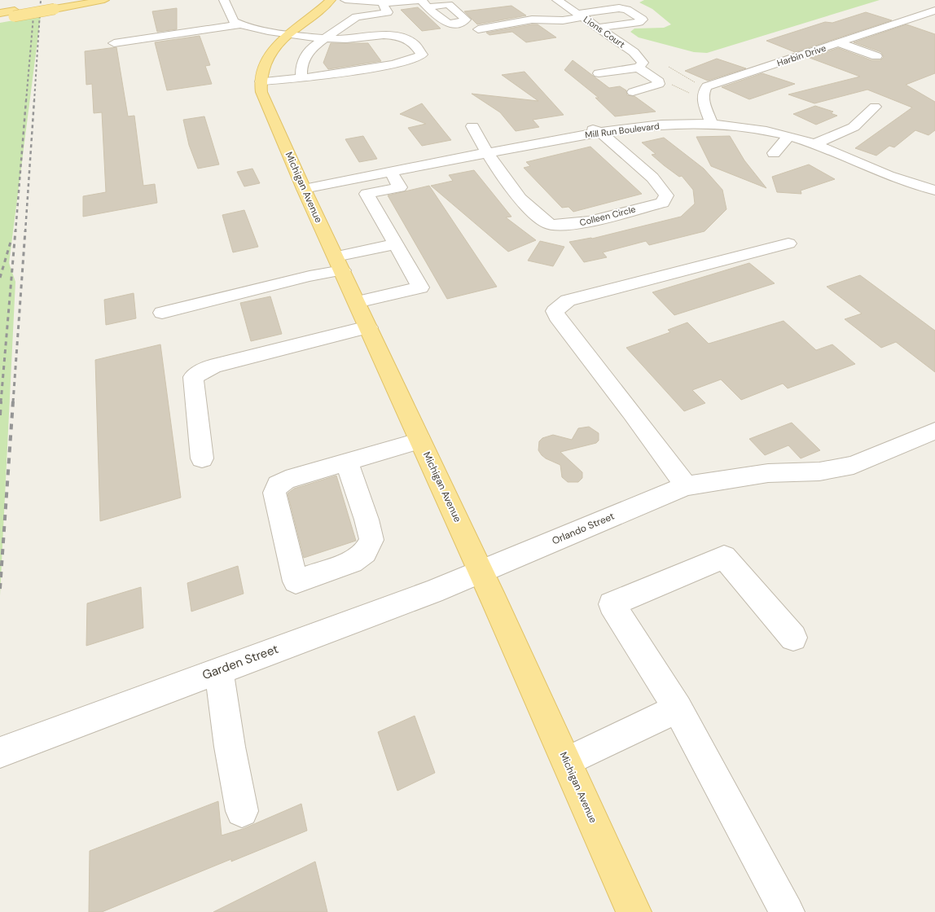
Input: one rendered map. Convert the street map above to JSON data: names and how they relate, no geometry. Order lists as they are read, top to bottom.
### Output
{
  "streets": {
    "main road": ["Michigan Avenue"],
    "street": [
      "Lions Court",
      "Harbin Drive",
      "Mill Run Boulevard",
      "Colleen Circle",
      "Orlando Street",
      "Garden Street"
    ]
  },
  "crossings": [
    ["Harbin Drive", "Mill Run Boulevard"],
    ["Mill Run Boulevard", "Michigan Avenue"],
    ["Mill Run Boulevard", "Colleen Circle"],
    ["Michigan Avenue", "Orlando Street"],
    ["Michigan Avenue", "Garden Street"],
    ["Orlando Street", "Garden Street"]
  ]
}
